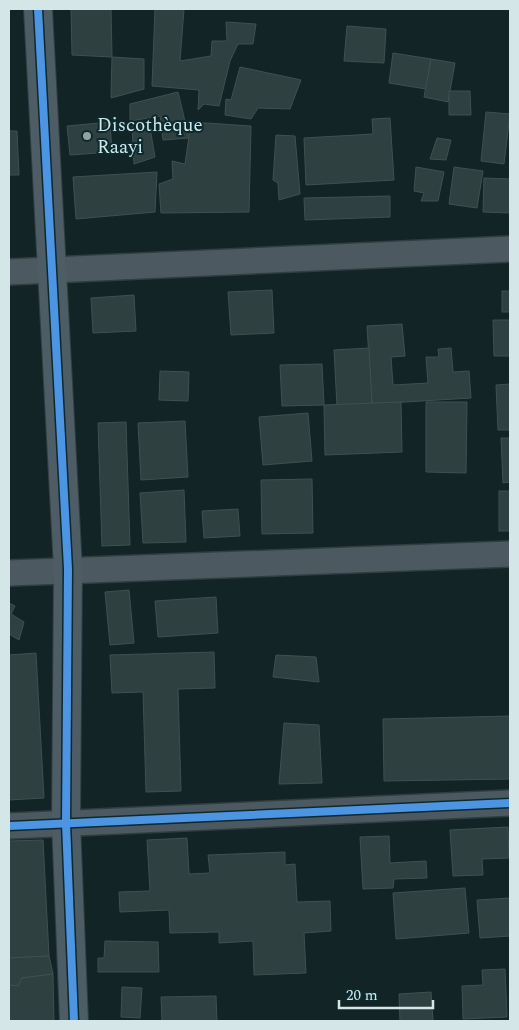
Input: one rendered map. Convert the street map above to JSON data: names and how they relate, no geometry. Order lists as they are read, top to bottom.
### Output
{
  "places": ["Discothèque Raayi"],
  "scale_bar": "20 m"
}
